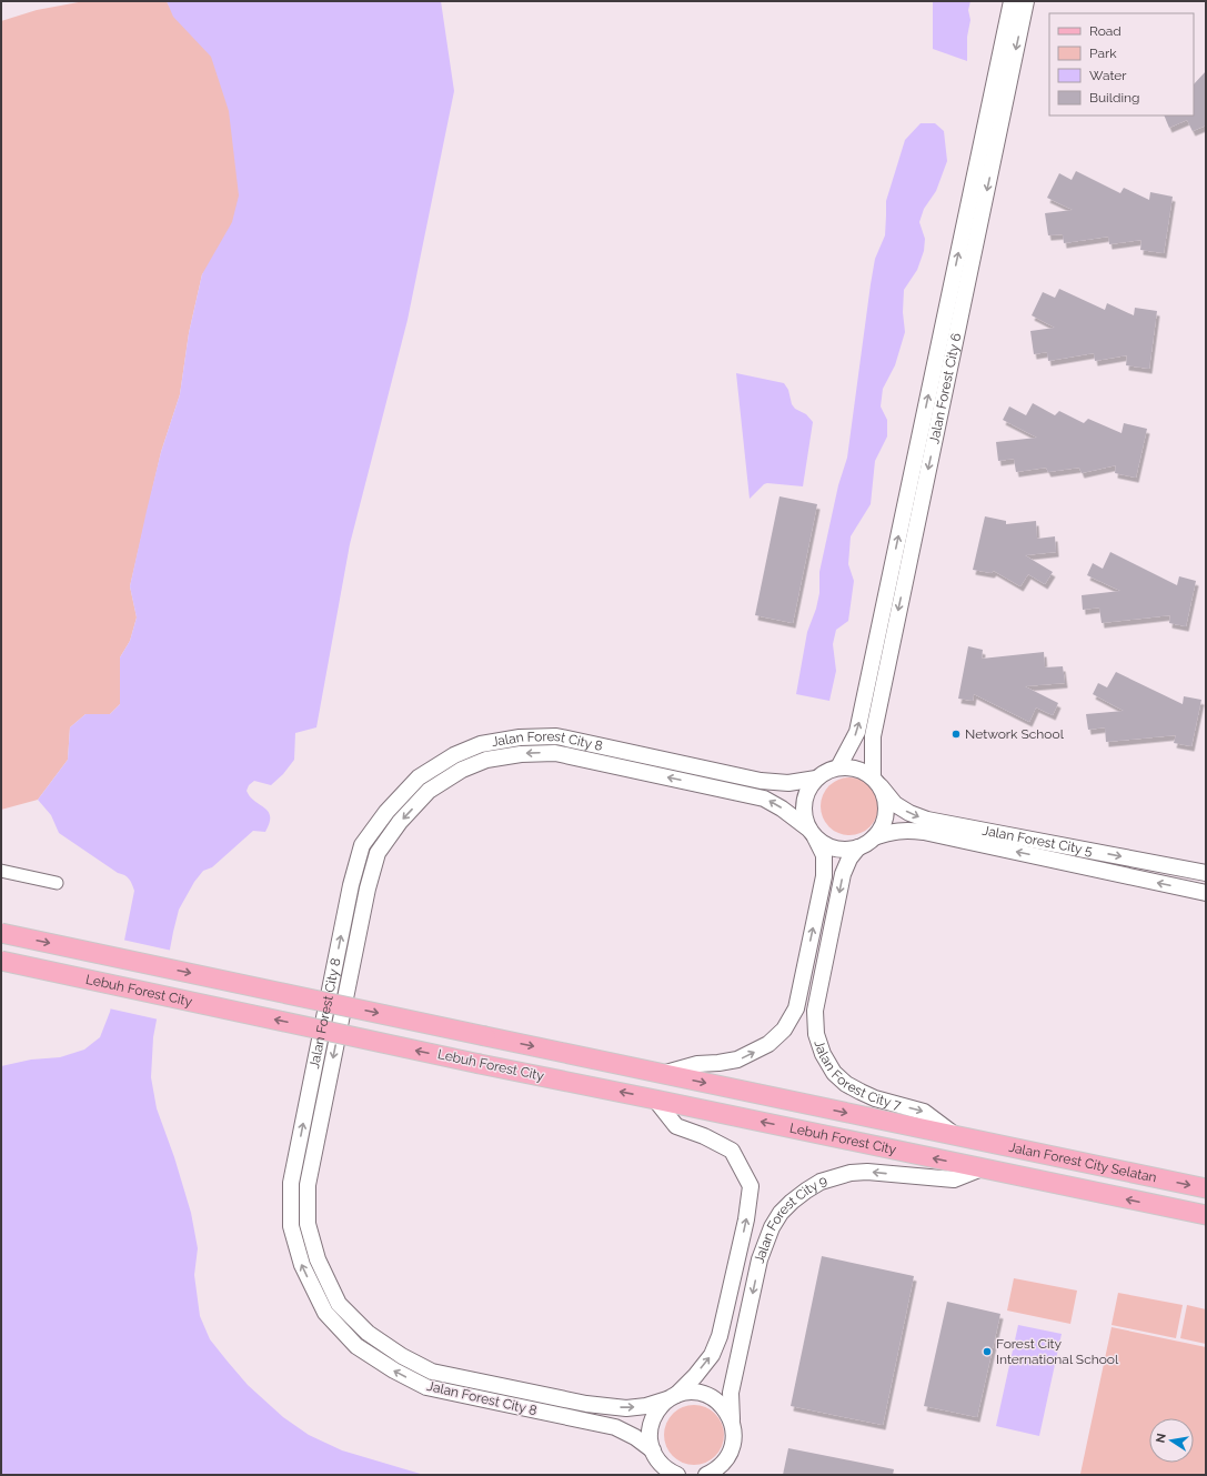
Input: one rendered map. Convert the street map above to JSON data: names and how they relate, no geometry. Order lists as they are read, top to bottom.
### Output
{
  "streets": {
    "main road": ["Lebuh Forest City", "Jalan Forest City Selatan"],
    "street": [
      "Jalan Forest City 6",
      "Jalan Forest City 8",
      "Jalan Forest City 5",
      "Jalan Forest City 7",
      "Jalan Forest City 9"
    ]
  },
  "crossings": [
    ["Jalan Forest City 6", "Jalan Forest City 8"],
    ["Jalan Forest City 6", "Jalan Forest City 5"],
    ["Jalan Forest City 6", "Jalan Forest City 7"],
    ["Jalan Forest City 8", "Jalan Forest City 5"],
    ["Jalan Forest City 8", "Jalan Forest City 7"],
    ["Jalan Forest City 8", "Jalan Forest City 9"],
    ["Jalan Forest City 5", "Jalan Forest City 7"],
    ["Lebuh Forest City", "Jalan Forest City 7"],
    ["Lebuh Forest City", "Jalan Forest City Selatan"],
    ["Lebuh Forest City", "Jalan Forest City 9"],
    ["Jalan Forest City 7", "Jalan Forest City Selatan"],
    ["Jalan Forest City Selatan", "Jalan Forest City 9"]
  ],
  "one_way": ["Jalan Forest City 7"],
  "places": ["Network School", "Forest City International School"],
  "legend": [
    "Road",
    "Park",
    "Water",
    "Building"
  ],
  "north": "left"
}
